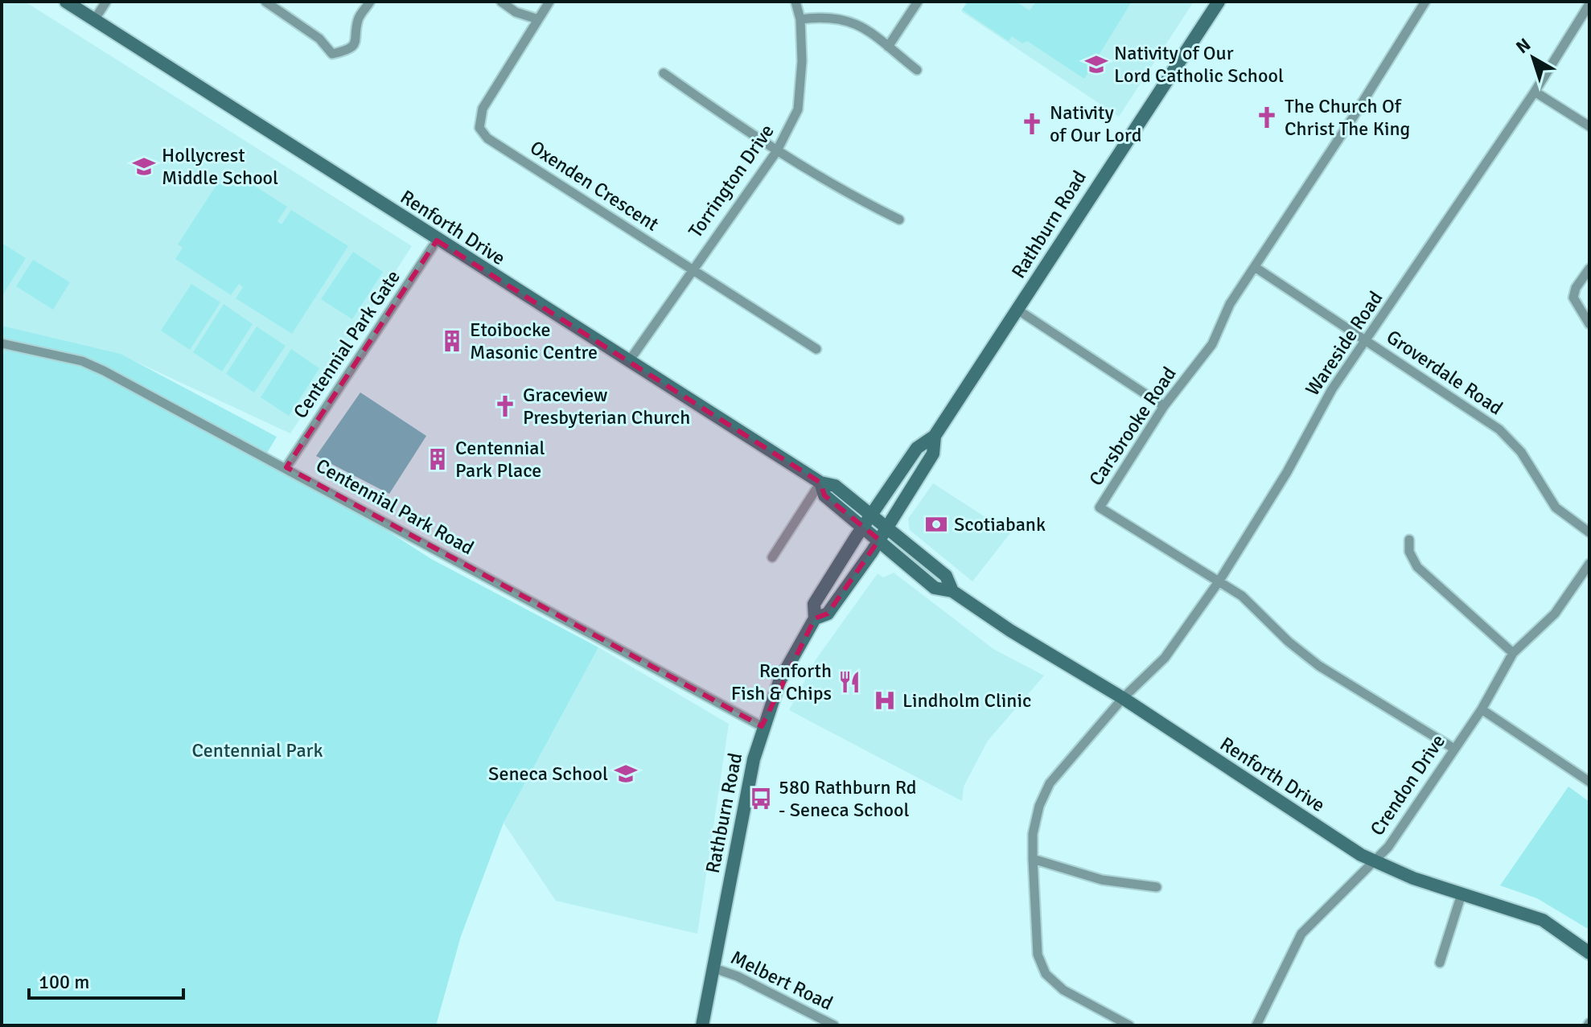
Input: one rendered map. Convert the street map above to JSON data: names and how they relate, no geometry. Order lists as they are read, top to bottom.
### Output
{
  "streets": {
    "main road": ["Rathburn Road", "Renforth Drive"],
    "street": [
      "Torrington Drive",
      "Oxenden Crescent",
      "Wareside Road",
      "Centennial Park Gate",
      "Groverdale Road",
      "Carsbrooke Road",
      "Centennial Park Road",
      "Crendon Drive",
      "Melbert Road"
    ]
  },
  "crossings": [
    ["Torrington Drive", "Oxenden Crescent"],
    ["Torrington Drive", "Renforth Drive"],
    ["Rathburn Road", "Renforth Drive"],
    ["Rathburn Road", "Centennial Park Road"],
    ["Rathburn Road", "Melbert Road"],
    ["Renforth Drive", "Wareside Road"],
    ["Renforth Drive", "Centennial Park Gate"],
    ["Renforth Drive", "Crendon Drive"],
    ["Wareside Road", "Groverdale Road"],
    ["Wareside Road", "Carsbrooke Road"],
    ["Centennial Park Gate", "Centennial Park Road"],
    ["Groverdale Road", "Carsbrooke Road"],
    ["Carsbrooke Road", "Crendon Drive"]
  ],
  "parks": ["Centennial Park"],
  "places": {
    "school or university": ["Nativity of Our Lord Catholic School", "Hollycrest Middle School", "Seneca School"],
    "church": ["The Church Of Christ The King", "Nativity of Our Lord", "Graceview Presbyterian Church"],
    "building": ["Etoibocke Masonic Centre", "Centennial Park Place"],
    "bank": ["Scotiabank"],
    "restaurant": ["Renforth Fish & Chips"],
    "hospital": ["Lindholm Clinic"],
    "bus stop": ["580 Rathburn Rd - Seneca School"]
  },
  "scale_bar": "100 m",
  "north": "top left"
}
